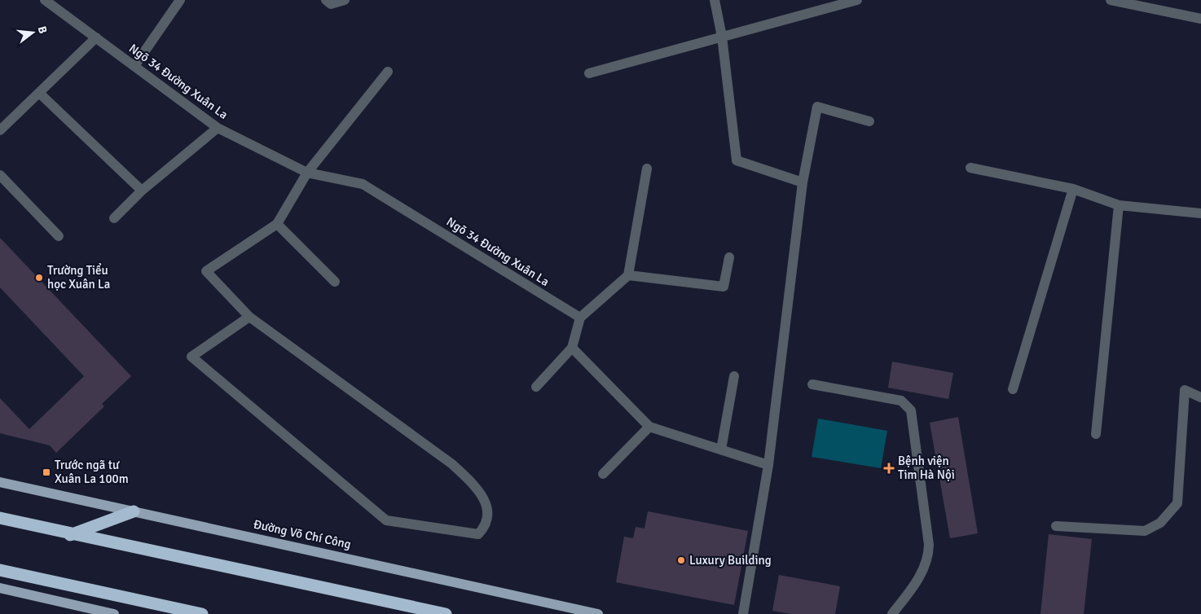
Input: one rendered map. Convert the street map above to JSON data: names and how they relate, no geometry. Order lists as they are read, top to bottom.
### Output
{
  "streets": {
    "main road": ["Đường Võ Chí Công"],
    "street": ["Ngõ 34 Đường Xuân La"]
  },
  "places": {
    "other": ["Trường Tiểu học Xuân La", "Luxury Building"],
    "health": ["Bệnh viện Tim Hà Nội"],
    "transit": ["Trước ngã tư Xuân La 100m"]
  },
  "north": "right"
}
